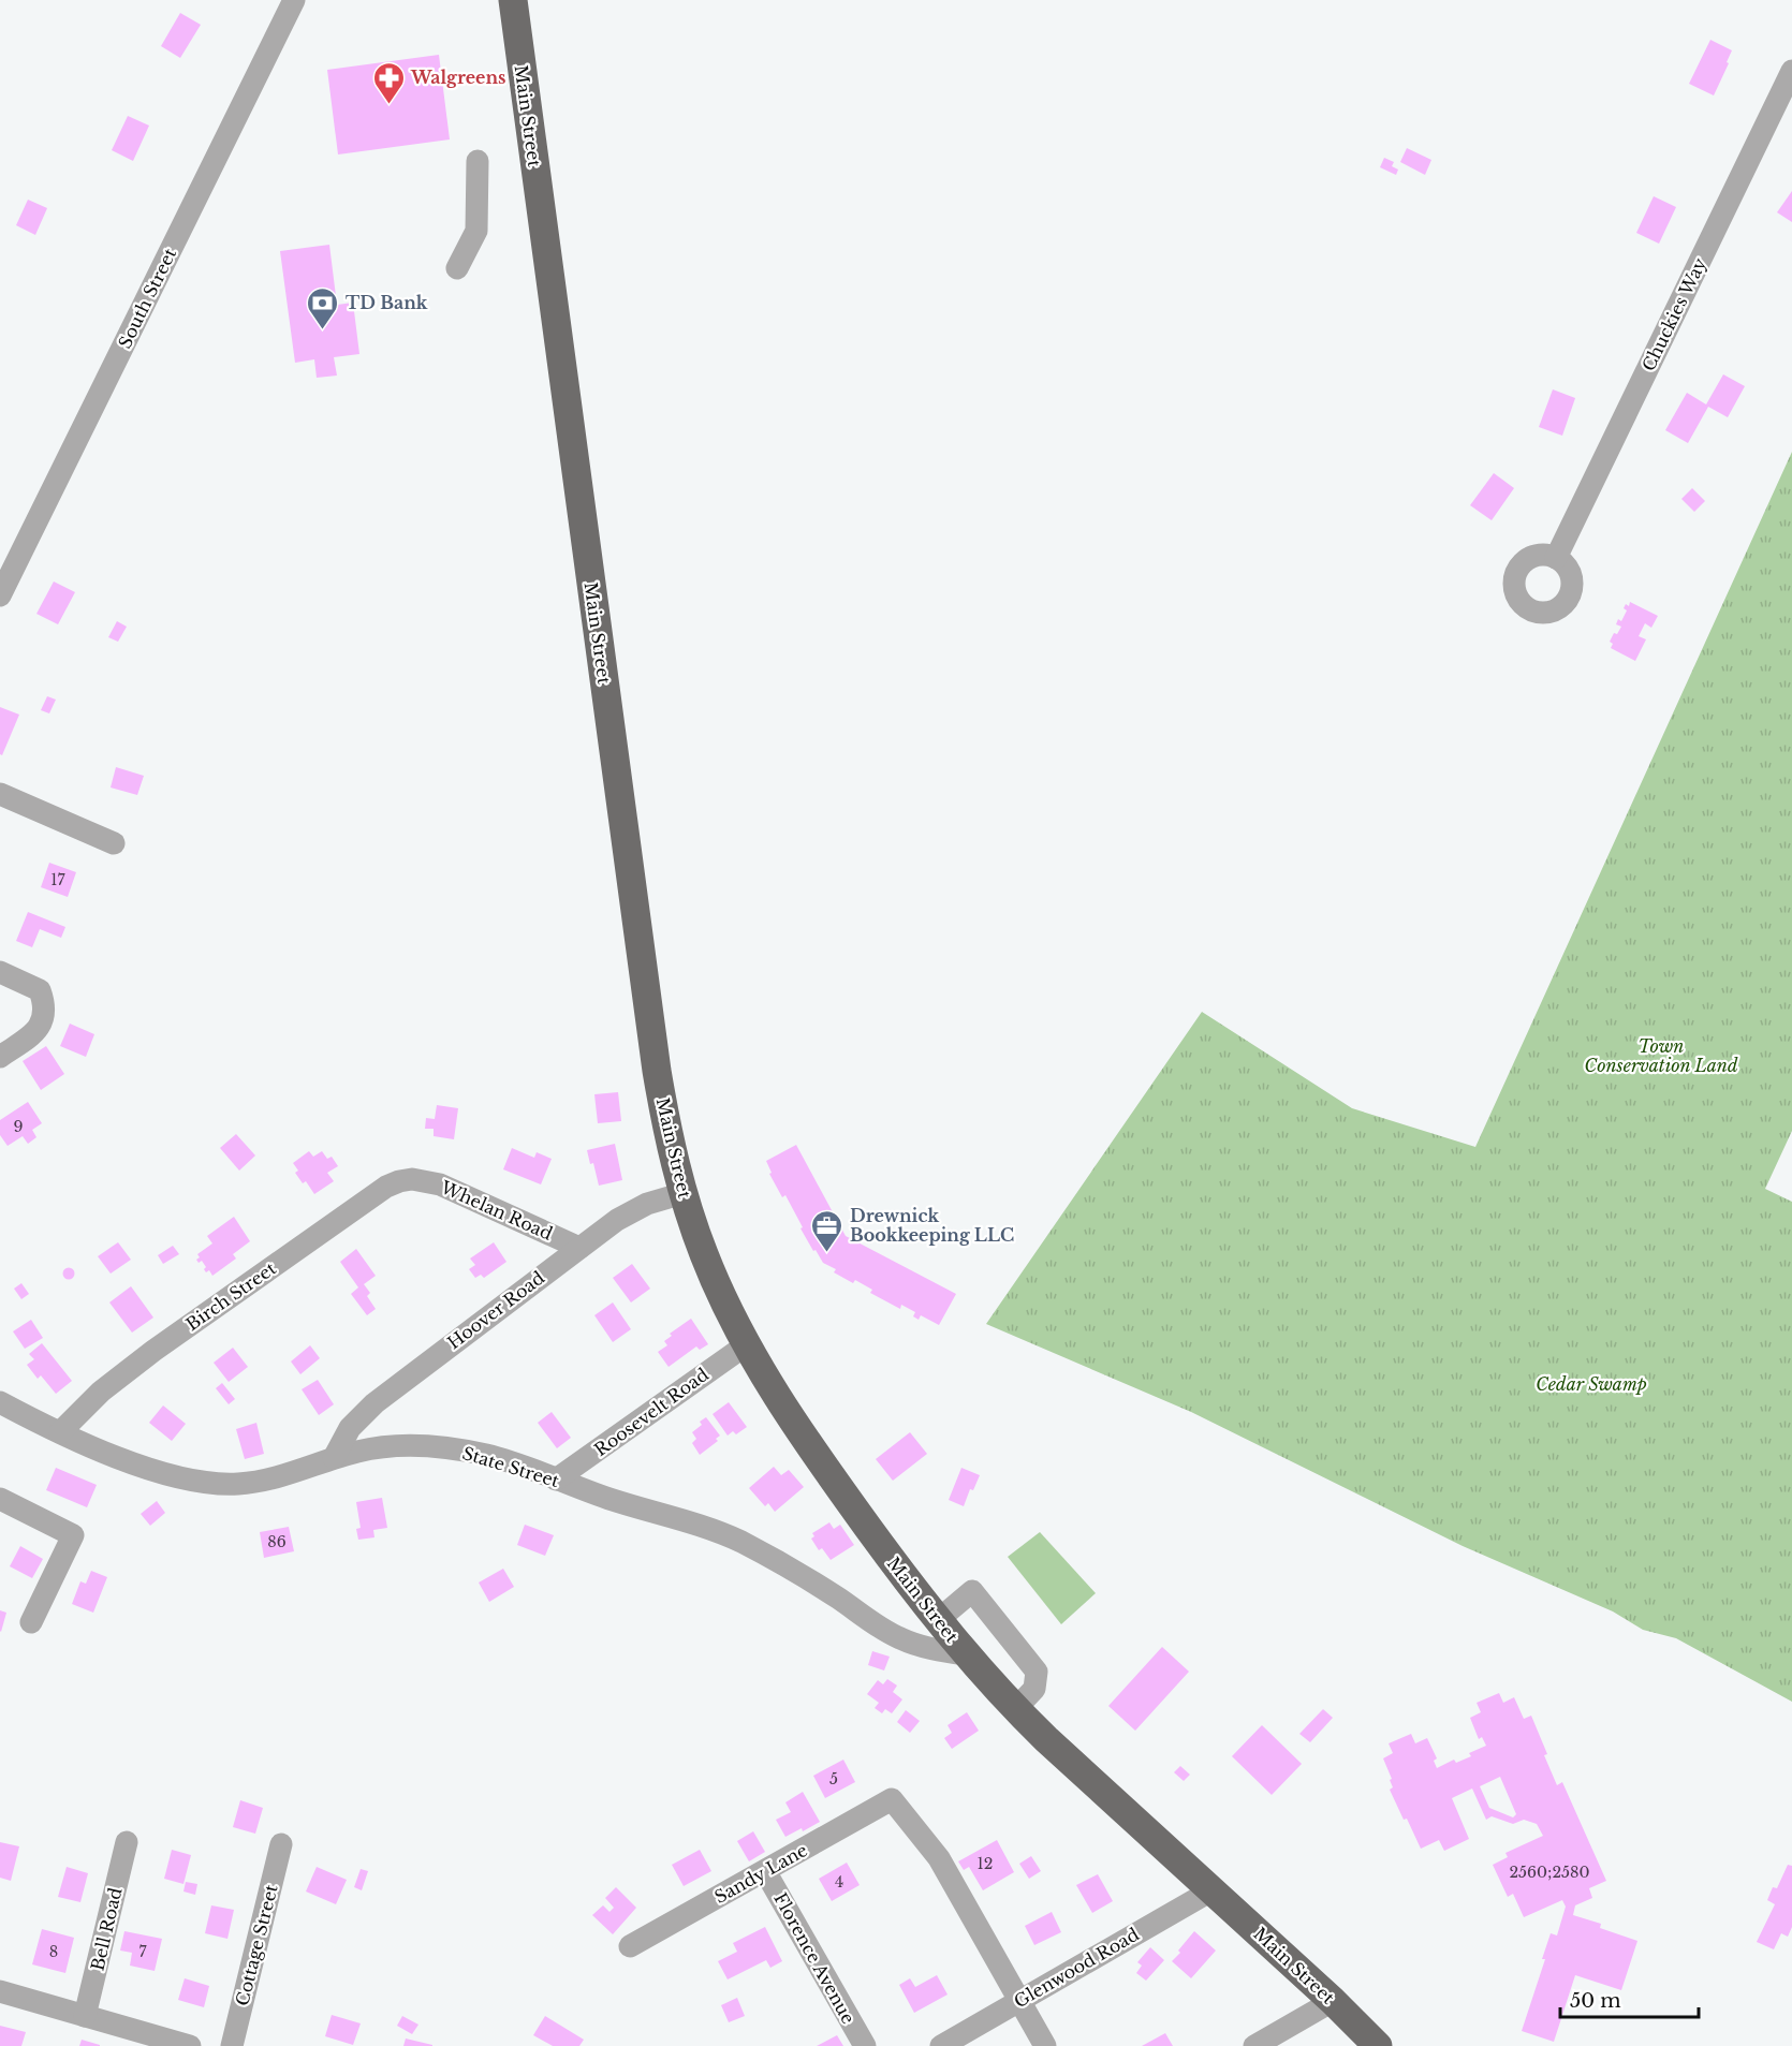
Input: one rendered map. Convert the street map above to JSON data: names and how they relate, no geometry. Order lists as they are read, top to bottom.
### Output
{
  "streets": {
    "main road": ["Main Street"],
    "street": [
      "South Street",
      "Chuckies Way",
      "Whelan Road",
      "Birch Street",
      "Hoover Road",
      "Roosevelt Road",
      "State Street",
      "Sandy Lane",
      "Bell Road",
      "Cottage Street",
      "Florence Avenue",
      "Glenwood Road"
    ]
  },
  "crossings": [
    ["Main Street", "Hoover Road"],
    ["Main Street", "Roosevelt Road"],
    ["Main Street", "State Street"],
    ["Main Street", "Glenwood Road"],
    ["Whelan Road", "Birch Street"],
    ["Whelan Road", "Hoover Road"],
    ["Birch Street", "State Street"],
    ["Hoover Road", "State Street"],
    ["Roosevelt Road", "State Street"],
    ["Sandy Lane", "Florence Avenue"],
    ["Sandy Lane", "Glenwood Road"]
  ],
  "parks": ["Town Conservation Land", "Cedar Swamp"],
  "places": {
    "pharmacy": ["Walgreens"],
    "bank": ["TD Bank"],
    "office": ["Drewnick Bookkeeping LLC"]
  },
  "house_numbers": [
    "17",
    "9",
    "86",
    "5",
    "12",
    "2560;2580",
    "4",
    "8",
    "7"
  ],
  "scale_bar": "50 m"
}
